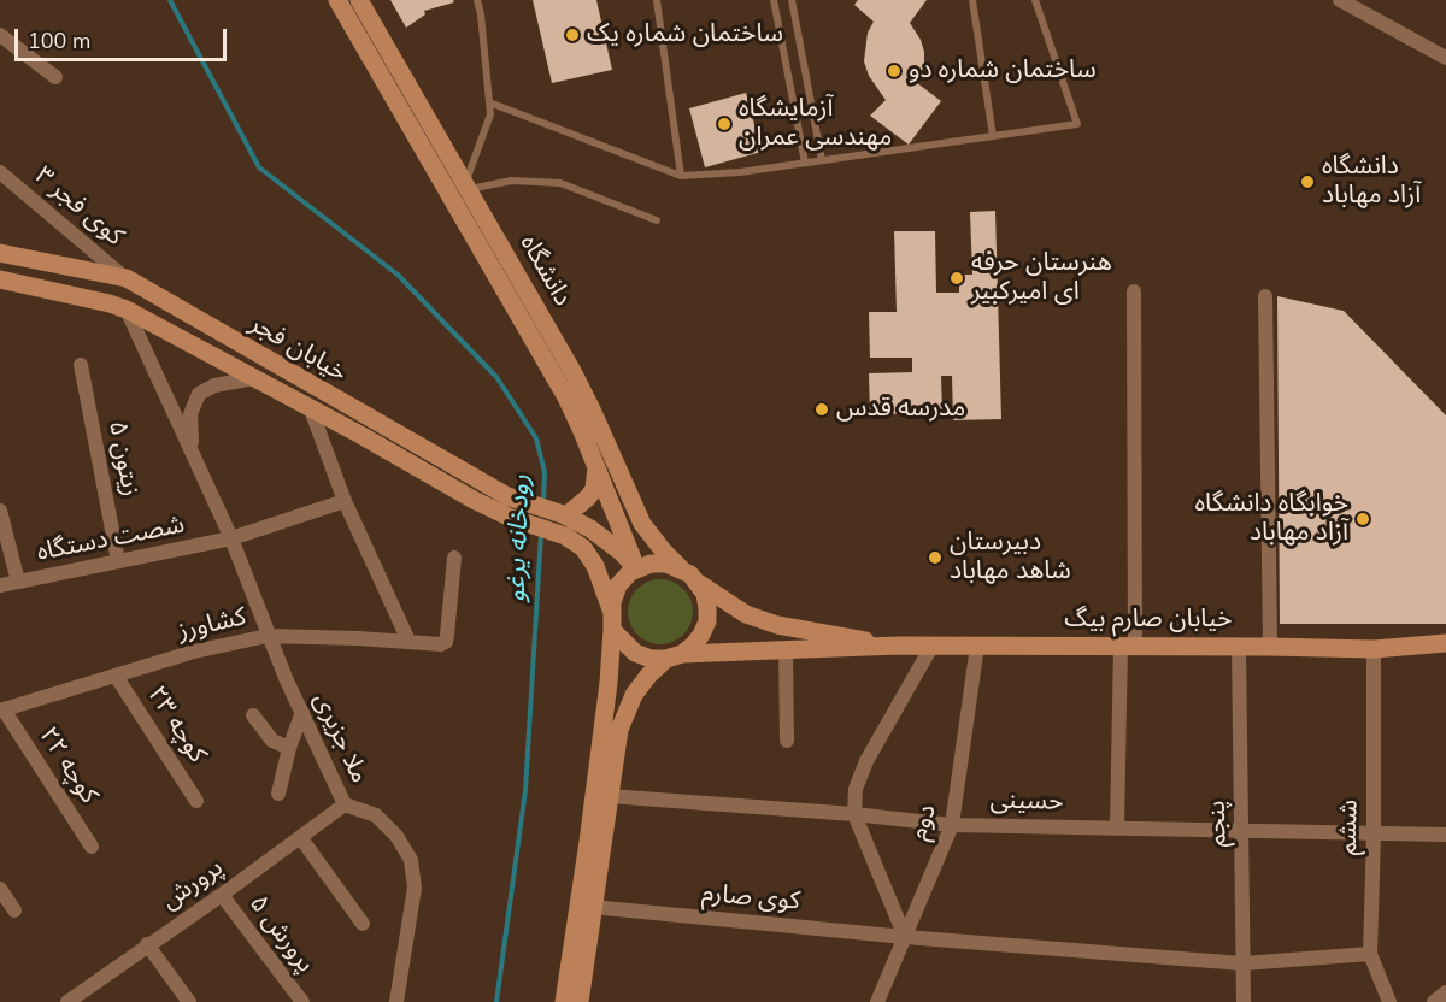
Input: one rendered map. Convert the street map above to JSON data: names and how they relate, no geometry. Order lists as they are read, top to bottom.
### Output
{
  "streets": {
    "main road": ["دانشگاه", "خیابان فجر", "خیابان صارم بیگ"],
    "street": [
      "کوی فجر ۳",
      "زیتون ۵",
      "شصت دستگاه",
      "کشاورز",
      "کوچه ۲۳",
      "ملا جزیری",
      "کوچه ۲۲",
      "حسینی",
      "دوم",
      "پنجم",
      "ششم",
      "پرورش",
      "کوی صارم",
      "پرورش ۵"
    ]
  },
  "crossings": [
    ["کوی فجر ۳", "خیابان فجر"],
    ["دانشگاه", "خیابان فجر"],
    ["دانشگاه", "خیابان صارم بیگ"],
    ["خیابان فجر", "خیابان صارم بیگ"],
    ["خیابان فجر", "ملا جزیری"],
    ["زیتون ۵", "شصت دستگاه"],
    ["شصت دستگاه", "ملا جزیری"],
    ["خیابان صارم بیگ", "دوم"],
    ["خیابان صارم بیگ", "پنجم"],
    ["خیابان صارم بیگ", "ششم"],
    ["کشاورز", "کوچه ۲۳"],
    ["کشاورز", "ملا جزیری"],
    ["کشاورز", "کوچه ۲۲"],
    ["ملا جزیری", "پرورش"],
    ["حسینی", "دوم"],
    ["حسینی", "پنجم"],
    ["حسینی", "ششم"],
    ["دوم", "کوی صارم"],
    ["پنجم", "کوی صارم"],
    ["ششم", "کوی صارم"],
    ["پرورش", "پرورش ۵"]
  ],
  "water": ["رودخانه یرغو"],
  "places": [
    "ساختمان شماره یک",
    "ساختمان شماره دو",
    "آزمایشگاه مهندسی عمران",
    "دانشگاه آزاد مهاباد",
    "هنرستان حرفه ای امیرکبیر",
    "مدرسه قدس",
    "خوابگاه دانشگاه آزاد مهاباد",
    "دبیرستان شاهد مهاباد"
  ],
  "scale_bar": "100 m"
}
